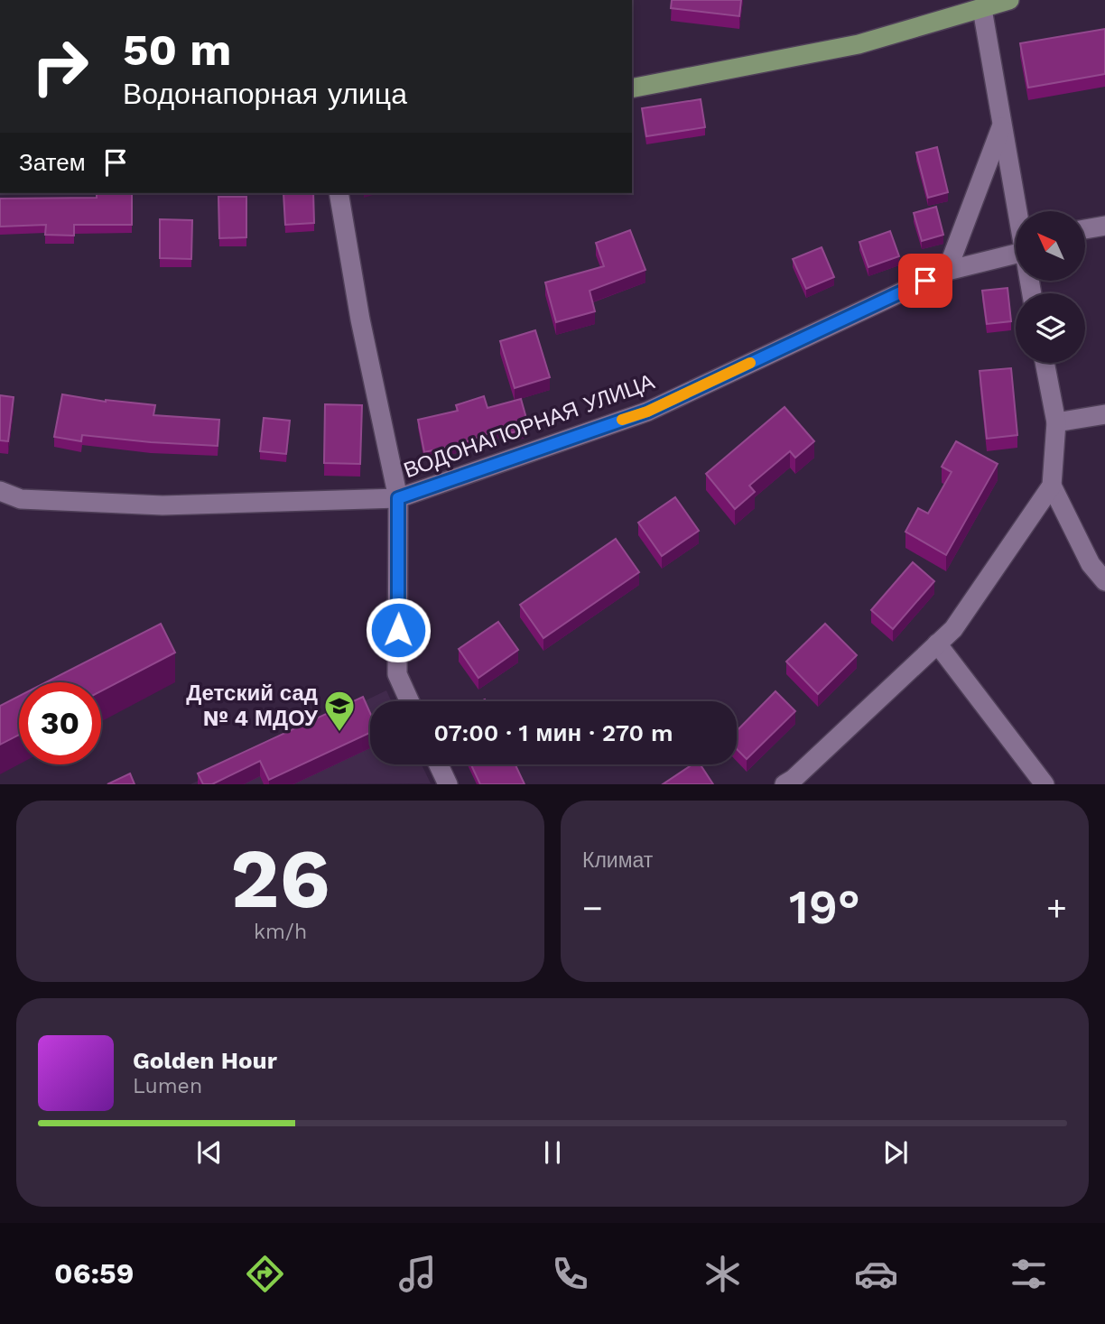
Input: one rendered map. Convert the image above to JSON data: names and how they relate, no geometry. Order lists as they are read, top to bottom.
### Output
{
  "streets": {
    "street": ["ВОДОНАПОРНАЯ УЛИЦА"]
  },
  "places": {
    "school or university": ["Детский сад № 4 МДОУ"]
  },
  "north": "top left",
  "page": {
    "turn": ["50 m", "Водонапорная улица"],
    "then": "Затем",
    "limit": "30",
    "trip": "07:00 · 1 мин · 270 m",
    "tile": [
      ["26", "km/h"],
      "Климат"
    ],
    "heat": ["−", "19°", "+"],
    "song": ["Golden Hour", "Lumen"],
    "tabs": "06:59"
  }
}
